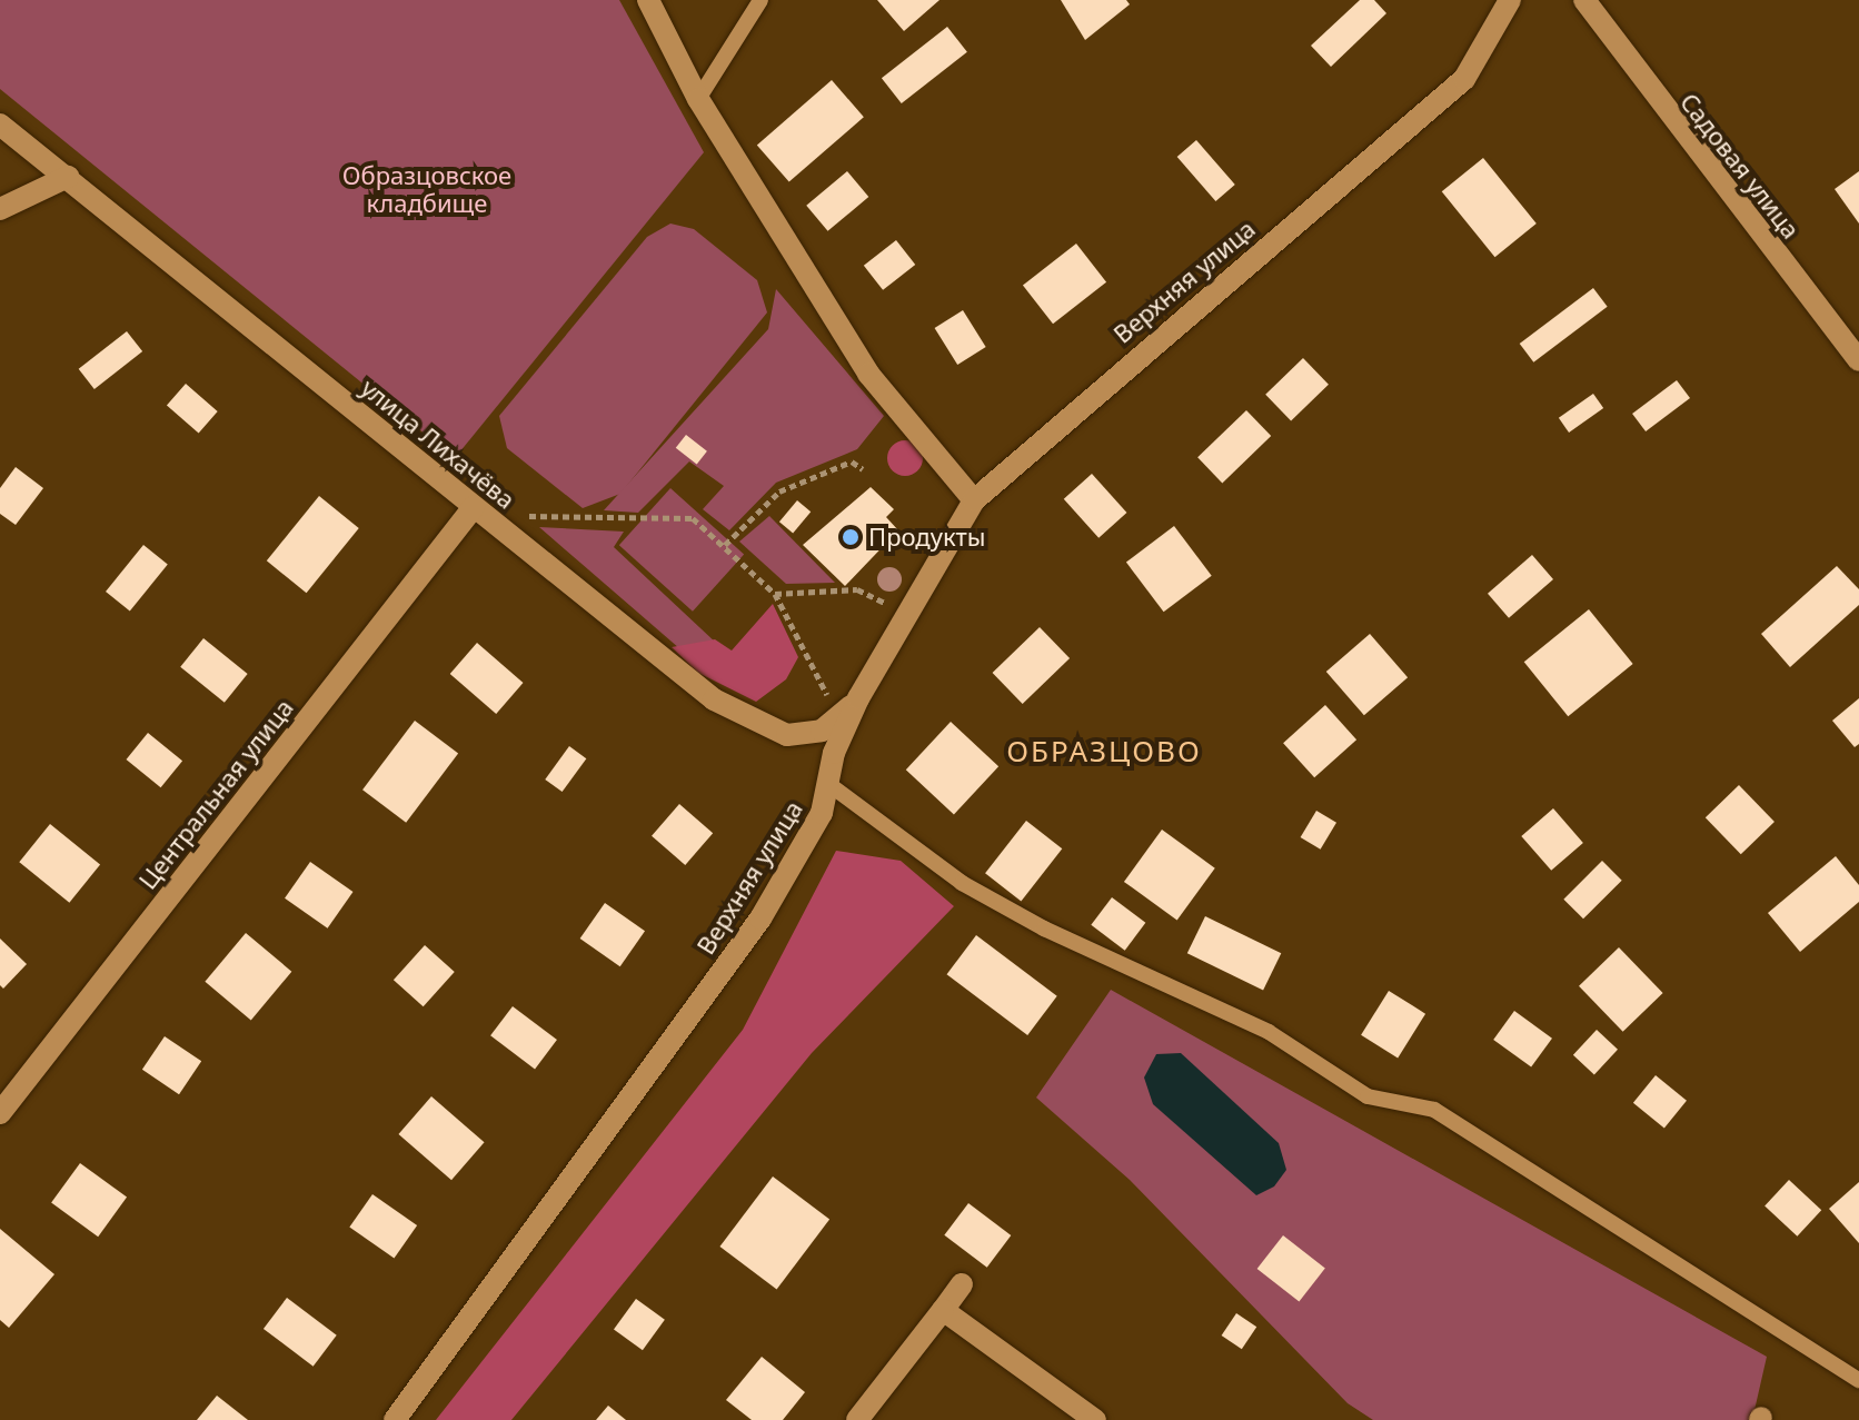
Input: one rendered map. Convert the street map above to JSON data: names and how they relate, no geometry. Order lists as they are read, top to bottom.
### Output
{
  "streets": {
    "street": [
      "Садовая улица",
      "Верхняя улица",
      "улица Лихачёва",
      "Центральная улица"
    ]
  },
  "crossings": [
    ["Верхняя улица", "улица Лихачёва"],
    ["улица Лихачёва", "Центральная улица"]
  ],
  "districts": ["ОБРАЗЦОВО"],
  "parks": ["Образцовское кладбище"],
  "places": ["Продукты"]
}
